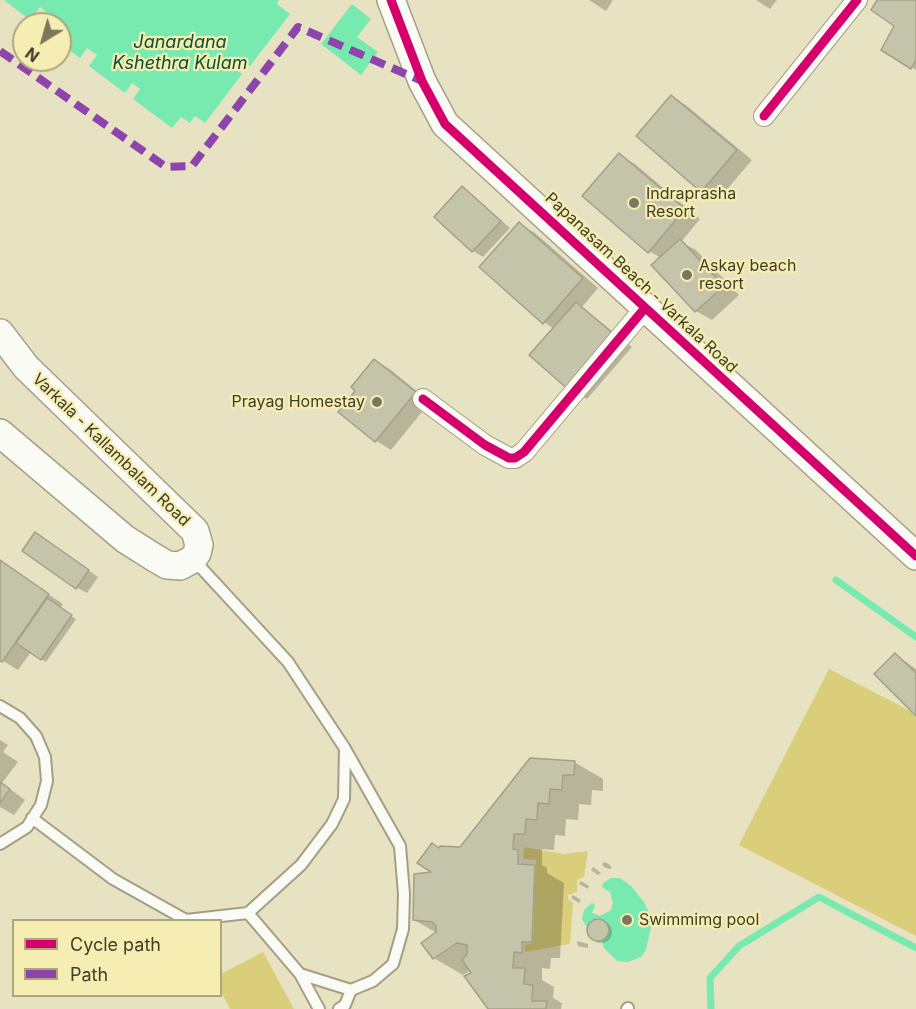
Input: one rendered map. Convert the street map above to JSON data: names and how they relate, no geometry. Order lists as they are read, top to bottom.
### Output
{
  "streets": {
    "street": ["Papanasam Beach - Varkala Road", "Varkala - Kallambalam Road"]
  },
  "water": ["Janardana Kshethra Kulam"],
  "places": [
    "Indraprasha Resort",
    "Askay beach resort",
    "Prayag Homestay",
    "Swimmimg pool"
  ],
  "legend": ["Cycle path", "Path"],
  "north": "bottom left"
}
